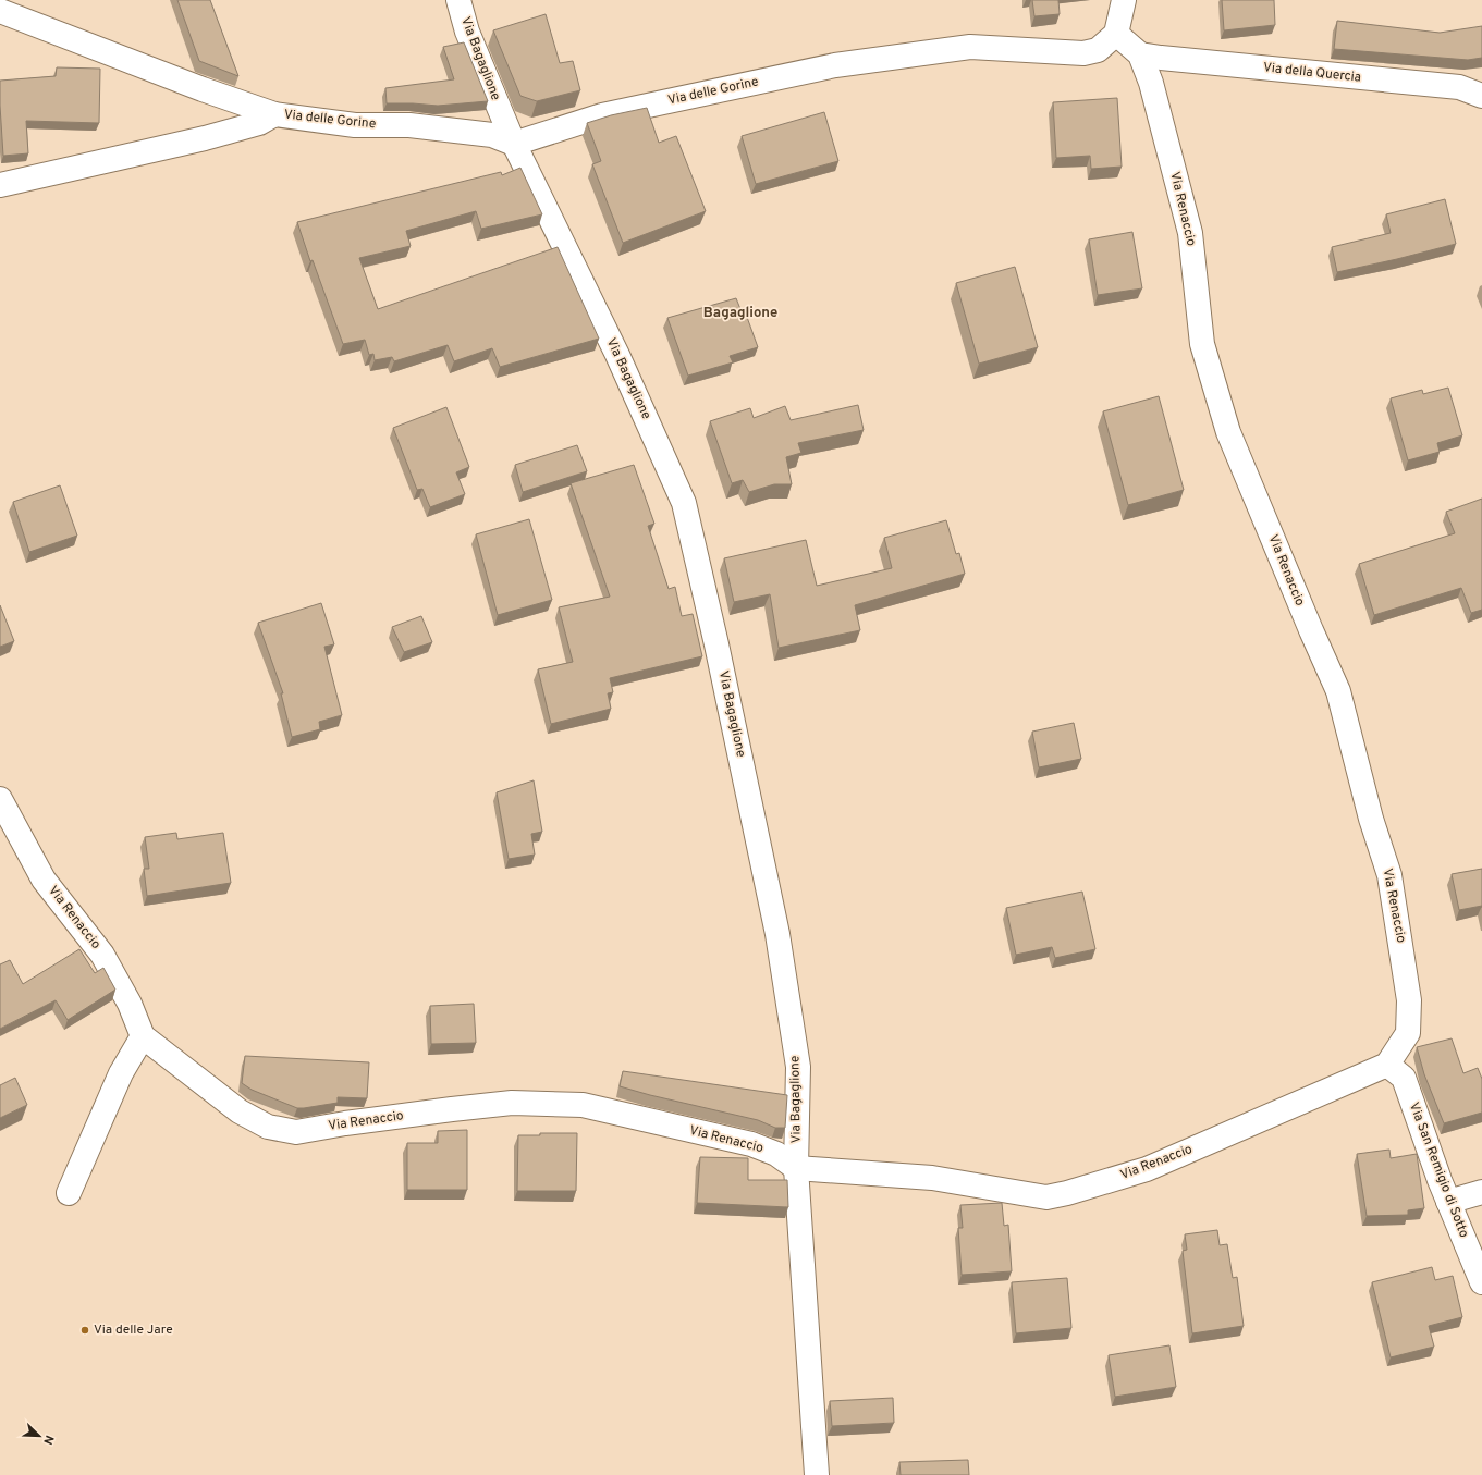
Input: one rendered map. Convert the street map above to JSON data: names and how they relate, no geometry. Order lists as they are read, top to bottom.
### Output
{
  "streets": {
    "street": [
      "Via Bagaglione",
      "Via della Quercia",
      "Via delle Gorine",
      "Via Renaccio",
      "Via San Remigio di Sotto"
    ]
  },
  "crossings": [
    ["Via Bagaglione", "Via delle Gorine"],
    ["Via Bagaglione", "Via Renaccio"],
    ["Via della Quercia", "Via Renaccio"],
    ["Via delle Gorine", "Via Renaccio"],
    ["Via Renaccio", "Via San Remigio di Sotto"]
  ],
  "districts": ["Bagaglione"],
  "places": ["Via delle Jare"],
  "north": "bottom right"
}
